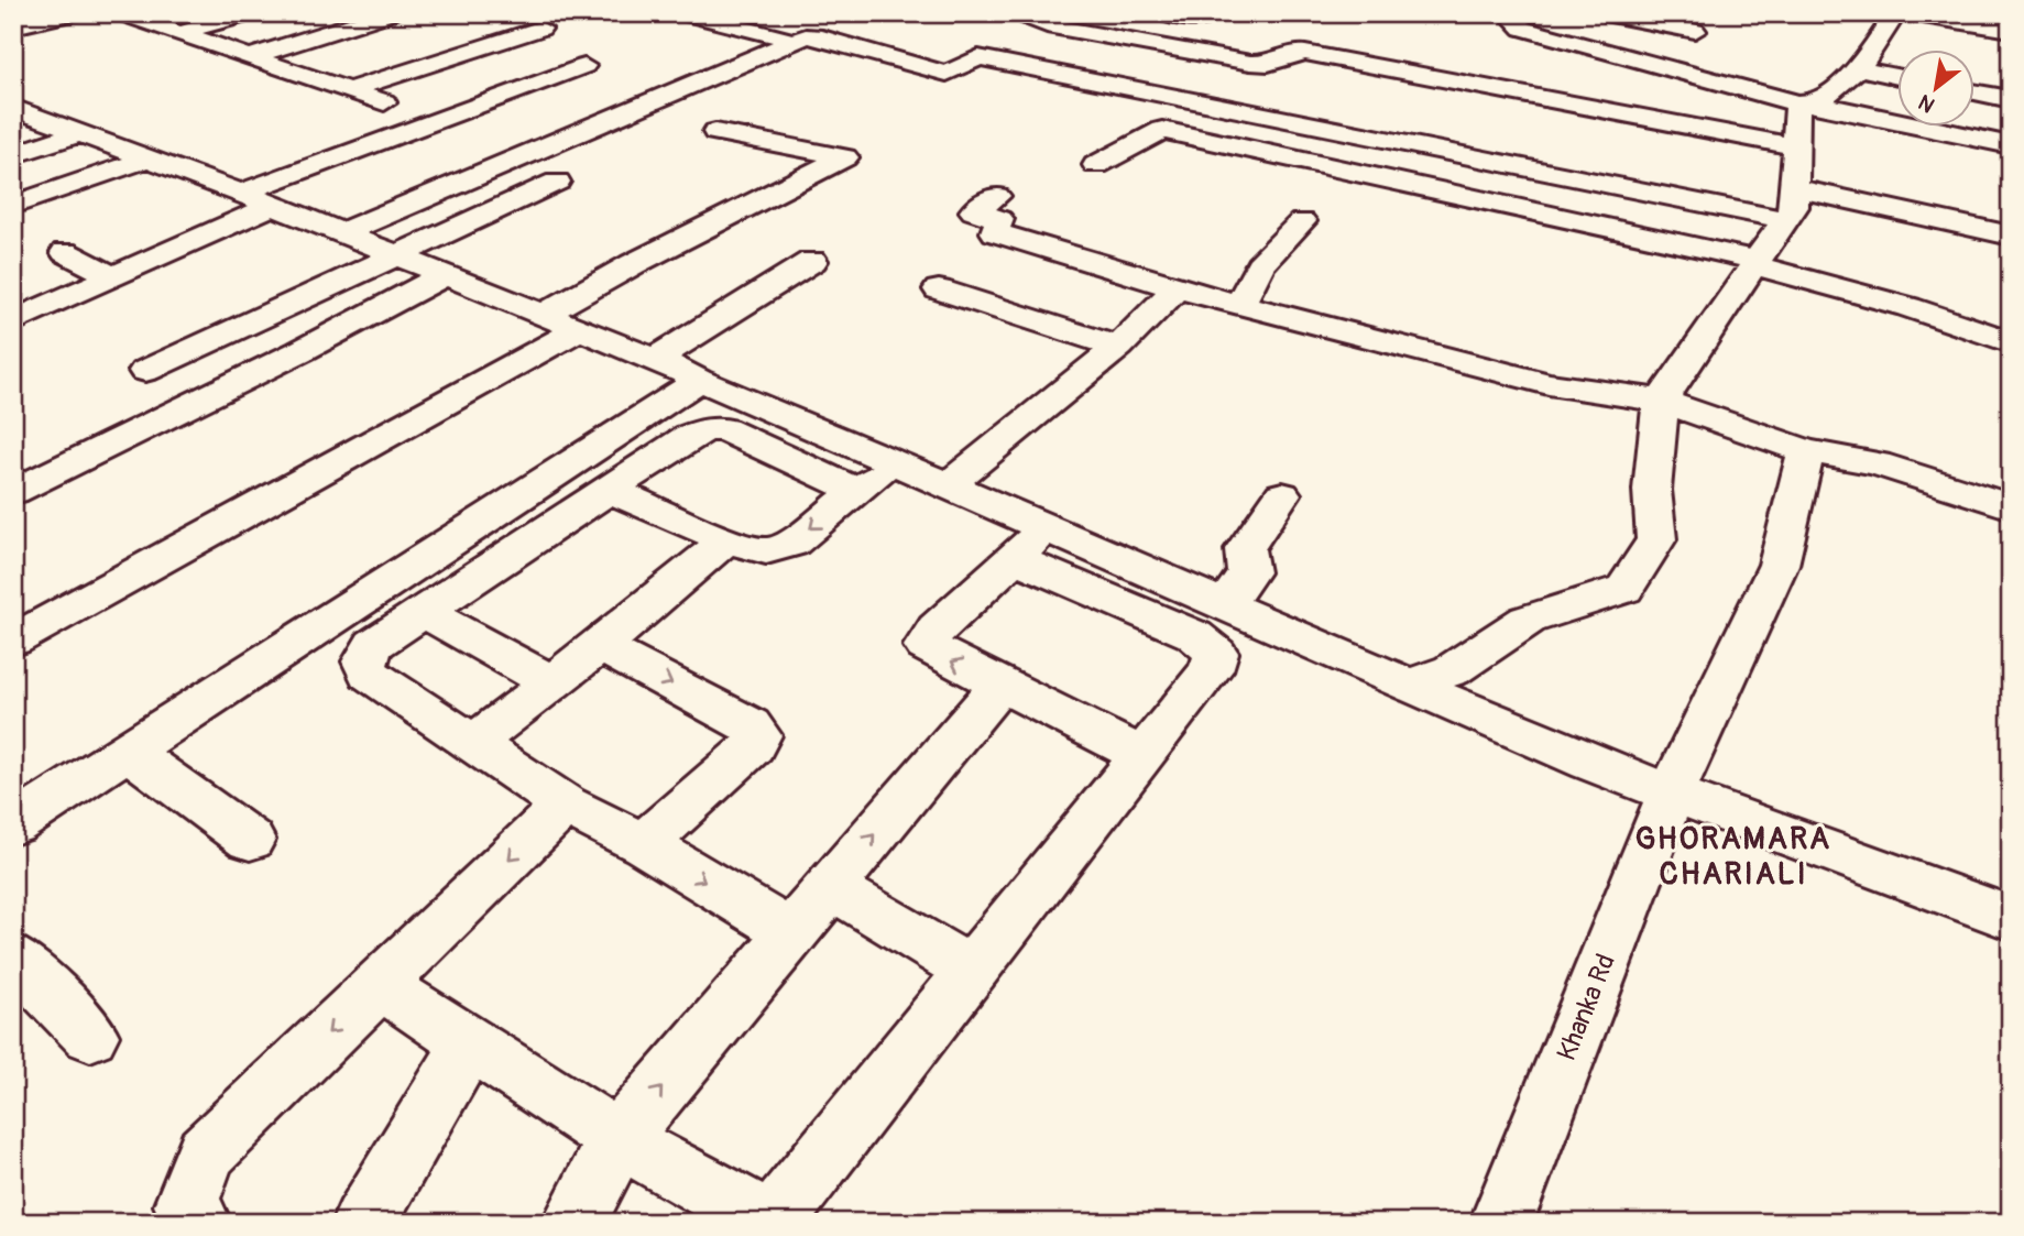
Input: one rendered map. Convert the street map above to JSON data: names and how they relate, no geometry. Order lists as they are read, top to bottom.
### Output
{
  "streets": {
    "street": ["Khanka Rd"]
  },
  "districts": ["GHORAMARA CHARIALI"],
  "north": "bottom left"
}
